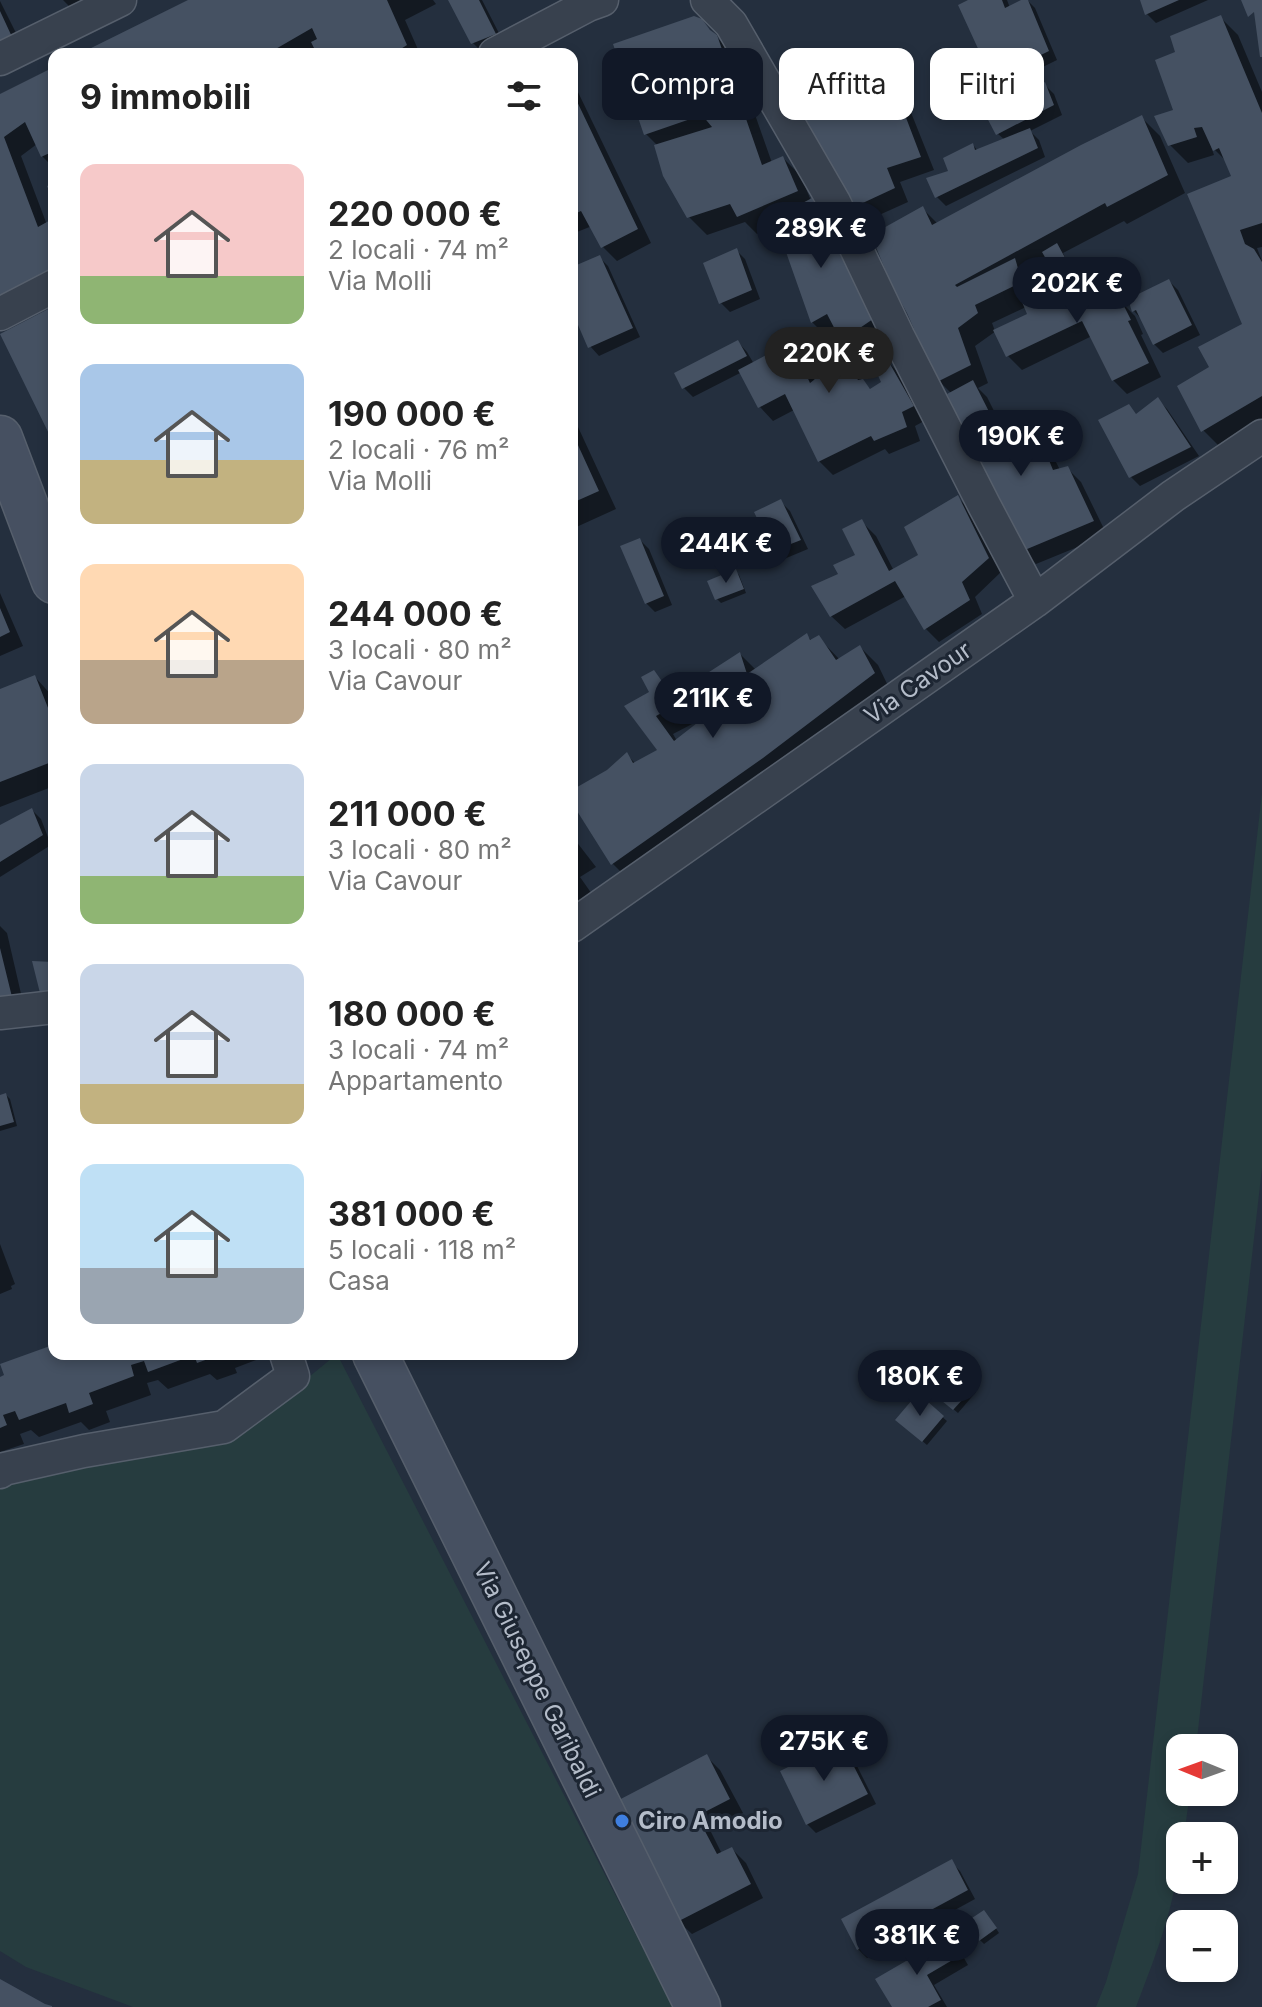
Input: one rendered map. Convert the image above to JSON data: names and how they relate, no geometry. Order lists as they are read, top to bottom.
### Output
{
  "streets": {
    "main road": ["Via Giuseppe Garibaldi"],
    "street": ["Via Cavour"]
  },
  "places": ["Ciro Amodio"],
  "north": "left",
  "page": {
    "chip": ["Compra", "Affitta", "Filtri"],
    "heading": "9 immobili",
    "list": [
      {
        "name": "220 000 €",
        "note": "2 locali · 74 m² · Via Molli"
      },
      {
        "name": "190 000 €",
        "note": "2 locali · 76 m² · Via Molli"
      },
      {
        "name": "244 000 €",
        "note": "3 locali · 80 m² · Via Cavour"
      },
      {
        "name": "211 000 €",
        "note": "3 locali · 80 m² · Via Cavour"
      },
      {
        "name": "180 000 €",
        "note": "3 locali · 74 m² · Appartamento"
      },
      {
        "name": "381 000 €",
        "note": "5 locali · 118 m² · Casa"
      }
    ],
    "price": [
      "289K €",
      "202K €",
      "220K €",
      "190K €",
      "244K €",
      "211K €",
      "180K €",
      "275K €",
      "381K €"
    ],
    "map_buttons": ["+", "−"]
  }
}
